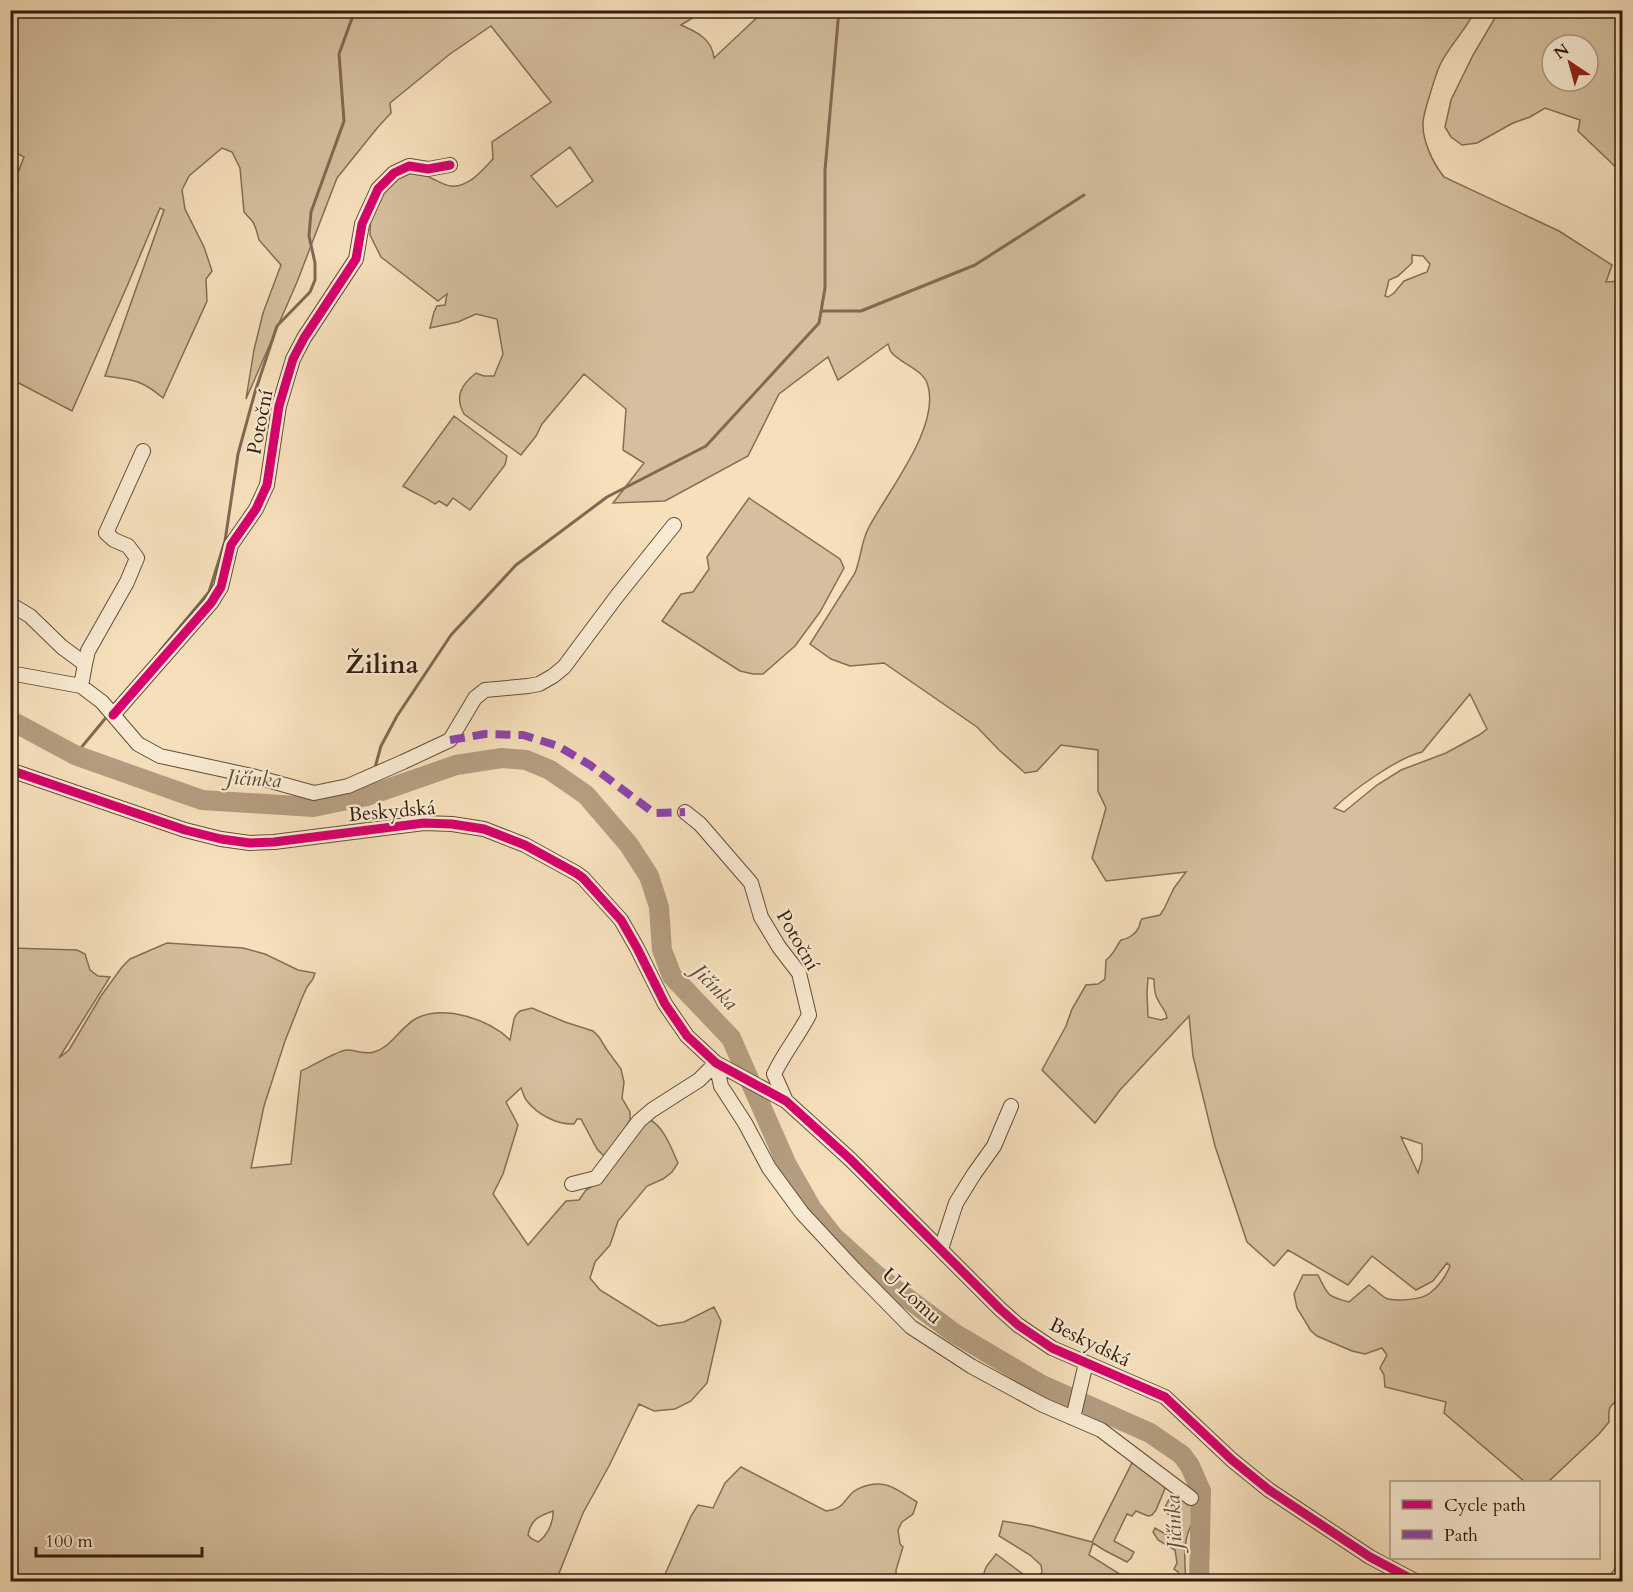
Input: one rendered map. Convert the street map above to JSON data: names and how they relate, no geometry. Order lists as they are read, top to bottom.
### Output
{
  "streets": {
    "street": ["Potoční", "Beskydská", "U Lomu"]
  },
  "crossings": [
    ["Potoční", "Beskydská"],
    ["Beskydská", "U Lomu"]
  ],
  "districts": ["Žilina"],
  "water": ["Jičínka"],
  "legend": ["Cycle path", "Path"],
  "scale_bar": "100 m",
  "north": "top left"
}
